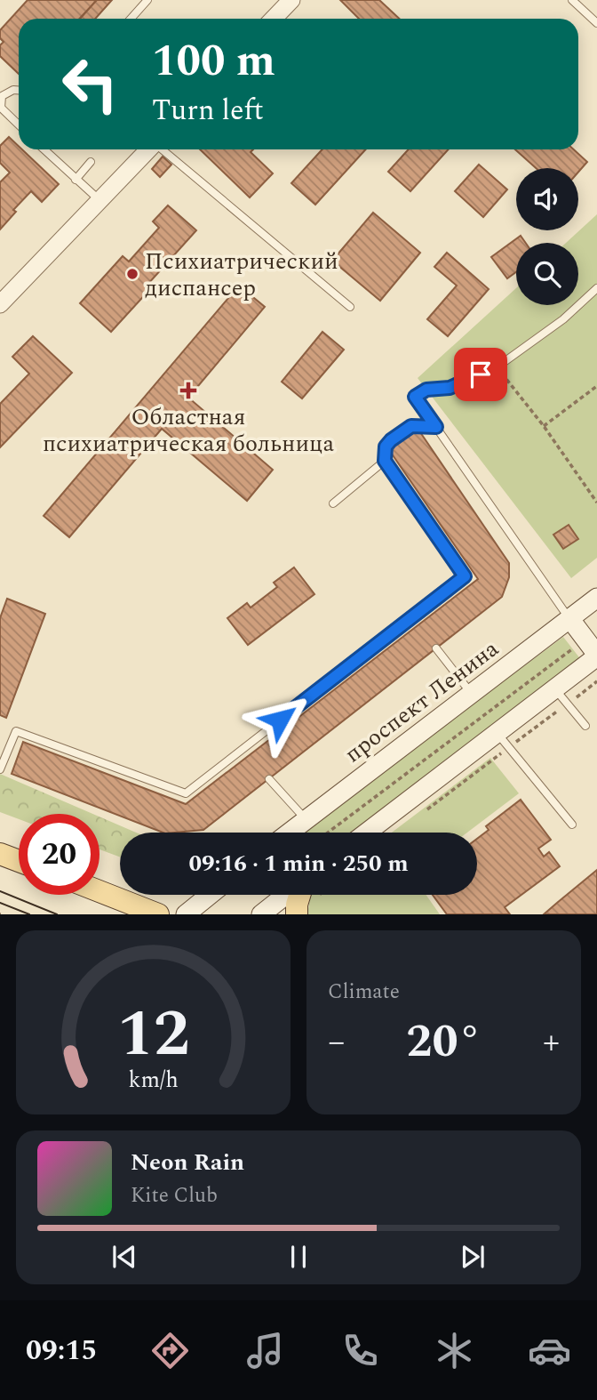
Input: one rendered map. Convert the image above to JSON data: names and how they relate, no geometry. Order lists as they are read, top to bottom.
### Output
{
  "streets": {
    "main road": ["проспект Ленина"]
  },
  "places": {
    "other": ["Психиатрический диспансер"],
    "health": ["Областная психиатрическая больница"]
  },
  "page": {
    "turn": ["100 m", "Turn left"],
    "limit": "20",
    "trip": "09:16 · 1 min · 250 m",
    "tile": "Climate",
    "heat": ["−", "20°", "+"],
    "song": ["Neon Rain", "Kite Club"],
    "tabs": "09:15",
    "gauge": ["12", "km/h"]
  }
}
